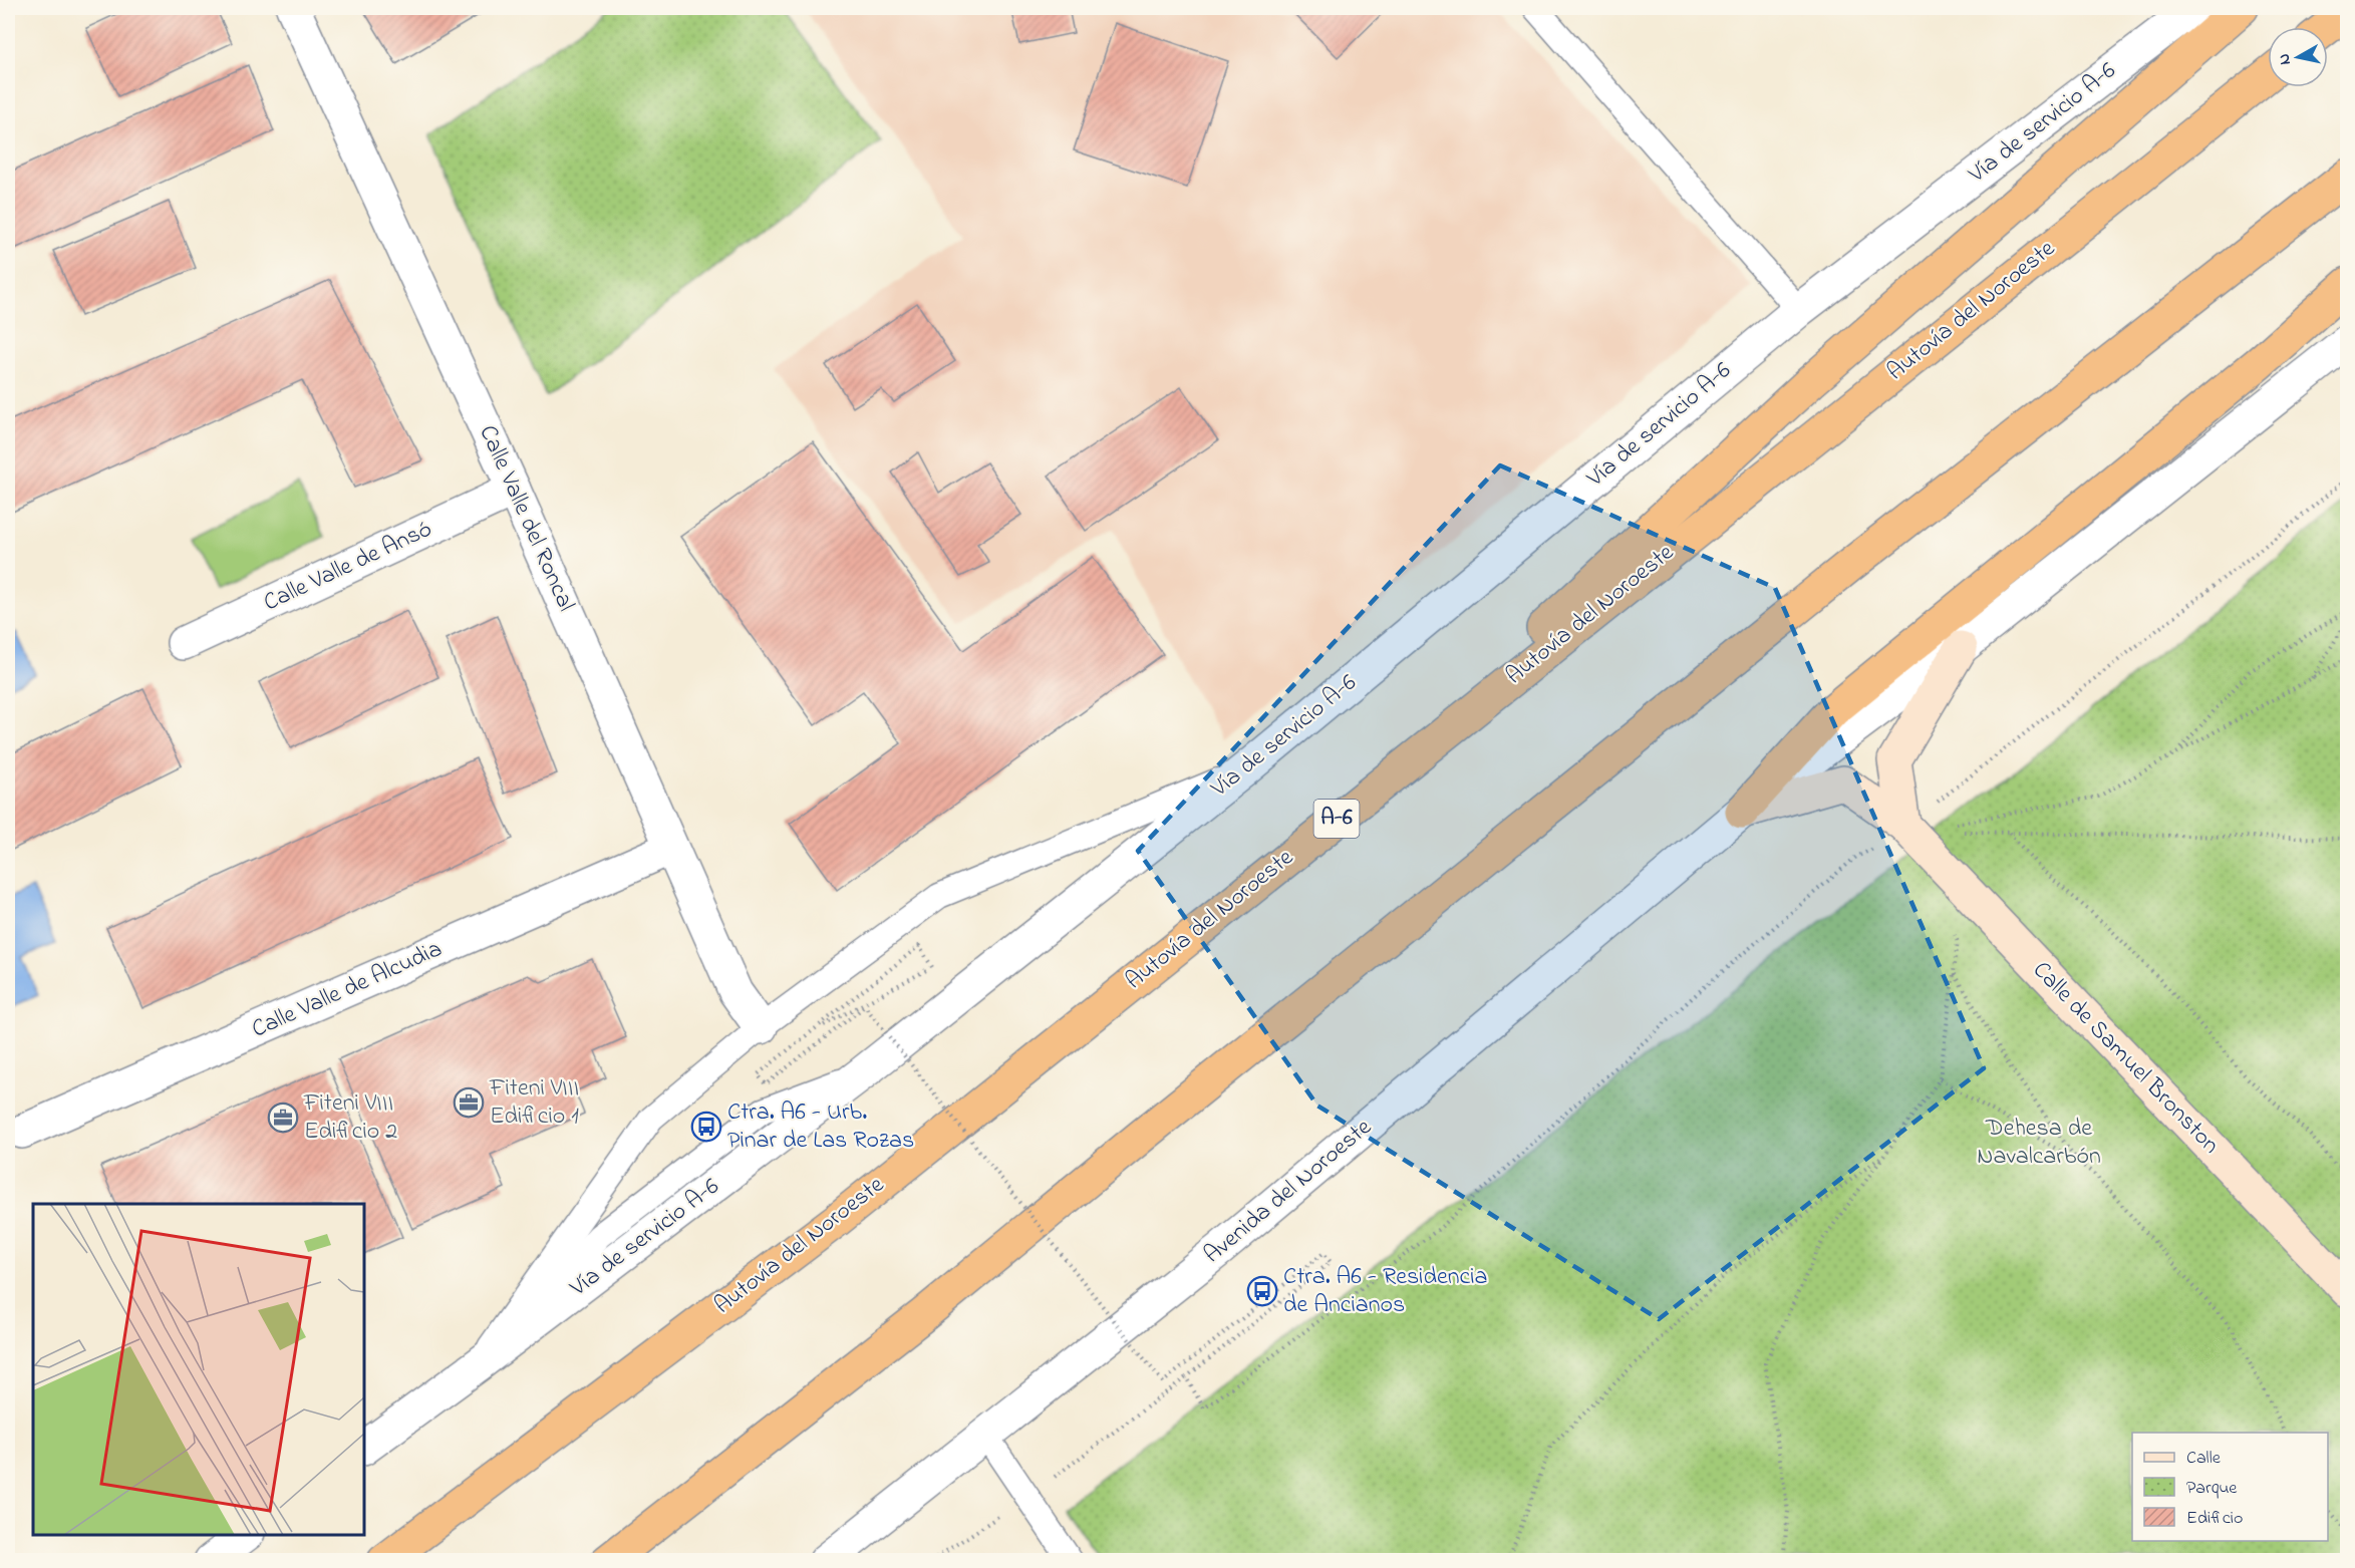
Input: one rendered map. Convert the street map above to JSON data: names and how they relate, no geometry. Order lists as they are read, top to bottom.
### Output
{
  "streets": {
    "highway": ["Autovía del Noroeste", "A-6"],
    "street": [
      "Vía de servicio A-6",
      "Calle Valle del Roncal",
      "Calle Valle de Ansó",
      "Calle Valle de Alcudia",
      "Calle de Samuel Bronston",
      "Avenida del Noroeste"
    ]
  },
  "crossings": [
    ["Calle Valle del Roncal", "Calle Valle de Ansó"],
    ["Calle Valle del Roncal", "Calle Valle de Alcudia"],
    ["Calle de Samuel Bronston", "Avenida del Noroeste"]
  ],
  "parks": ["Dehesa de Navalcarbón"],
  "places": {
    "office": ["Fiteni VIII Edificio 1", "Fiteni VIII Edificio 2"],
    "bus stop": ["Ctra. A6 - Urb. Pinar de Las Rozas", "Ctra. A6 - Residencia de Ancianos"]
  },
  "legend": ["Calle", "Parque", "Edificio"],
  "north": "left"
}
